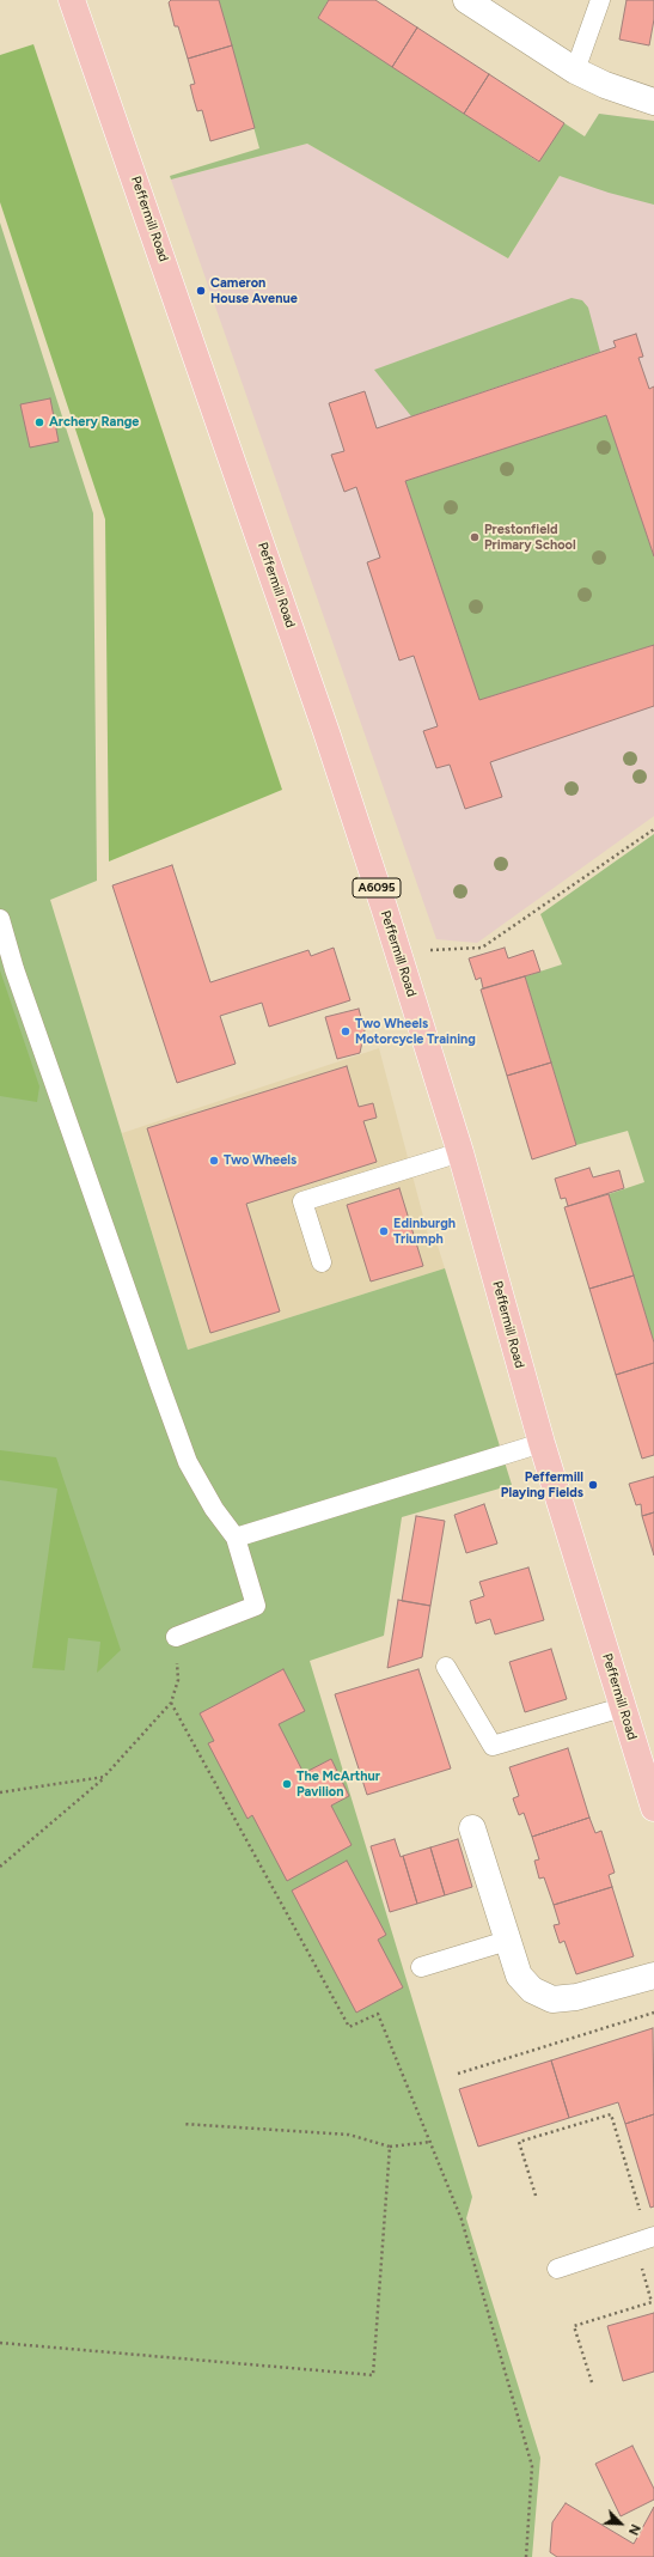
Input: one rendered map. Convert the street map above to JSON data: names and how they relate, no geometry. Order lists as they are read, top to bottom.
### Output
{
  "streets": {
    "main road": ["Peffermill Road", "A6095"]
  },
  "places": [
    "Cameron House Avenue",
    "Archery Range",
    "Prestonfield Primary School",
    "Two Wheels Motorcycle Training",
    "Two Wheels",
    "Edinburgh Triumph",
    "Peffermill Playing Fields",
    "The McArthur Pavilion"
  ],
  "north": "bottom right"
}
